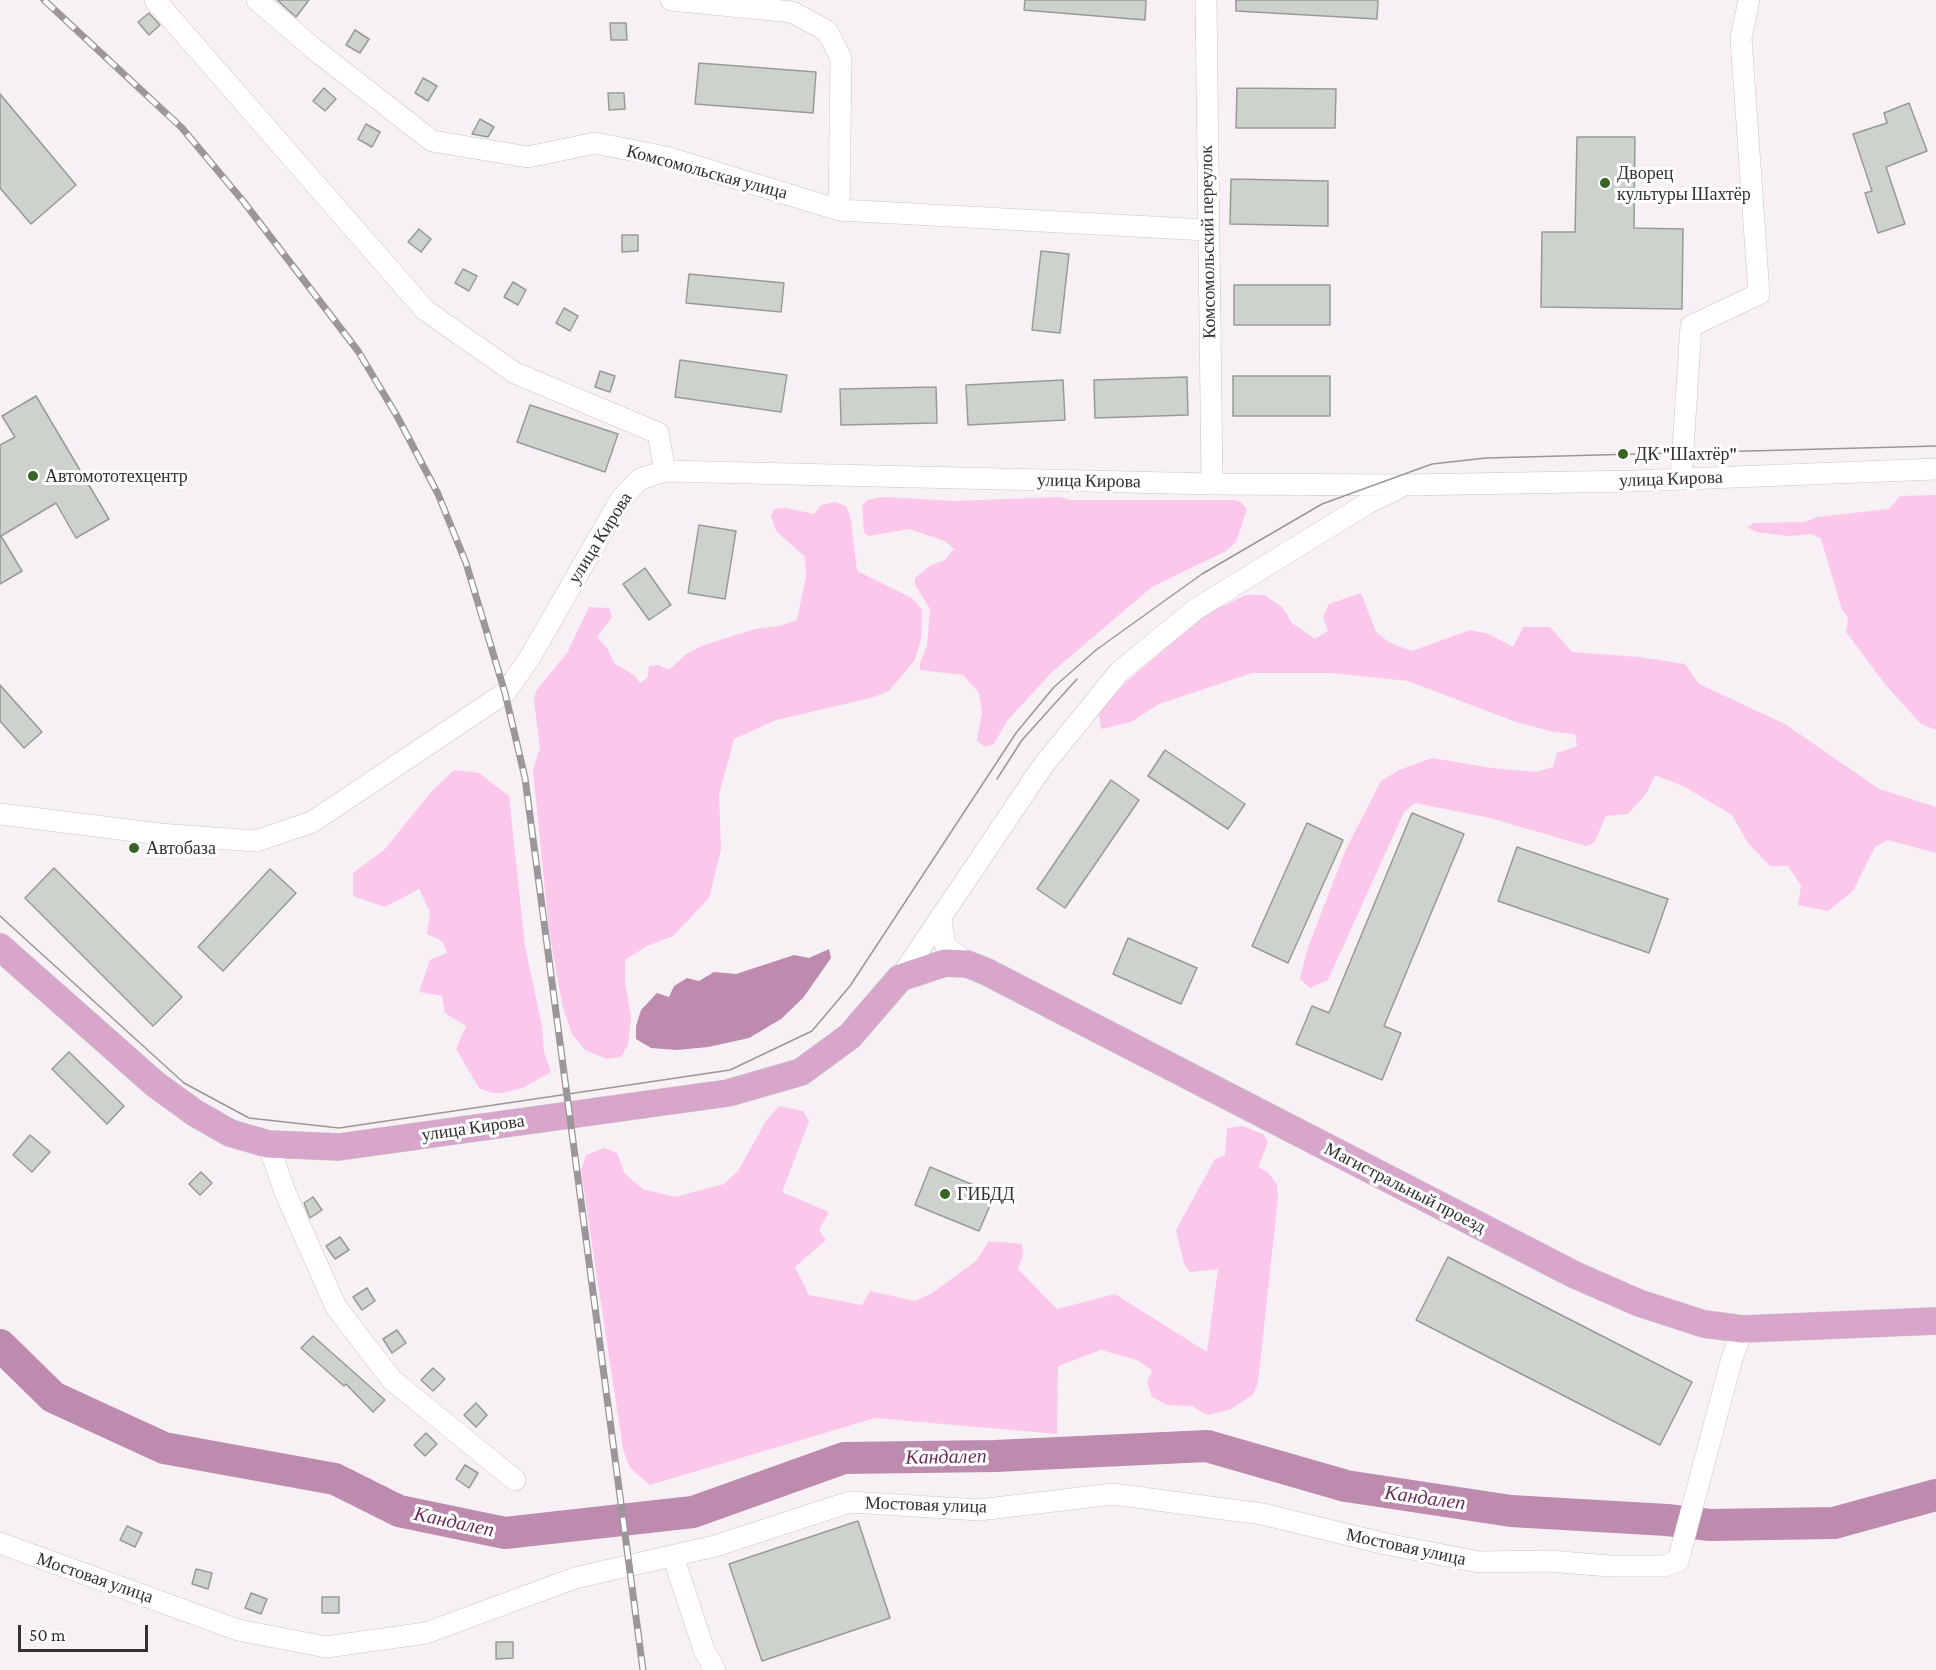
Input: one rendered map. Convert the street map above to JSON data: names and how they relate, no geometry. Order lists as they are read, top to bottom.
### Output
{
  "streets": {
    "main road": ["улица Кирова", "Магистральный проезд"],
    "street": ["Комсомольская улица", "Комсомольский переулок", "Мостовая улица"]
  },
  "crossings": [
    ["Комсомольская улица", "Комсомольский переулок"],
    ["Комсомольский переулок", "улица Кирова"],
    ["улица Кирова", "Магистральный проезд"],
    ["Магистральный проезд", "Мостовая улица"]
  ],
  "water": ["Кандалеп"],
  "places": [
    "Дворец культуры Шахтёр",
    "ДК \"Шахтёр\"",
    "Автомототехцентр",
    "Автобаза",
    "ГИБДД"
  ],
  "scale_bar": "50 m"
}
